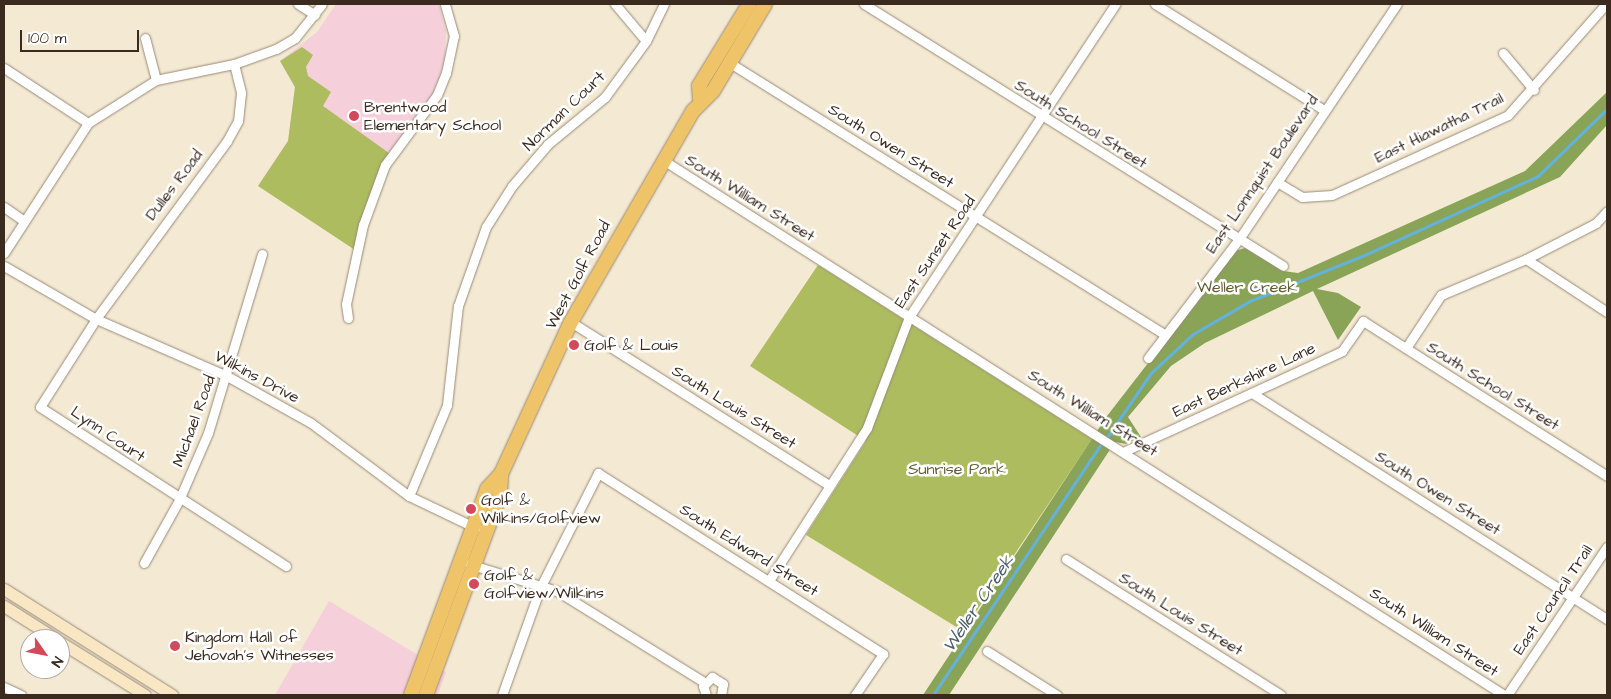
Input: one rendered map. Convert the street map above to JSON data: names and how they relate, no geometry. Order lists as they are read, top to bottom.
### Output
{
  "streets": {
    "main road": ["West Golf Road"],
    "street": [
      "Norman Court",
      "South School Street",
      "East Hiawatha Trail",
      "South Owen Street",
      "East Lonnquist Boulevard",
      "Dulles Road",
      "South William Street",
      "East Sunset Road",
      "Wilkins Drive",
      "East Berkshire Lane",
      "South Louis Street",
      "Michael Road",
      "Lynn Court",
      "South Edward Street",
      "East Council Trail"
    ]
  },
  "crossings": [
    ["Norman Court", "Wilkins Drive"],
    ["South School Street", "East Lonnquist Boulevard"],
    ["South School Street", "East Sunset Road"],
    ["South School Street", "East Berkshire Lane"],
    ["East Hiawatha Trail", "East Lonnquist Boulevard"],
    ["South Owen Street", "East Lonnquist Boulevard"],
    ["South Owen Street", "East Sunset Road"],
    ["South Owen Street", "West Golf Road"],
    ["South Owen Street", "East Berkshire Lane"],
    ["South Owen Street", "East Council Trail"],
    ["Dulles Road", "Wilkins Drive"],
    ["Dulles Road", "Lynn Court"],
    ["South William Street", "East Sunset Road"],
    ["South William Street", "West Golf Road"],
    ["South William Street", "East Berkshire Lane"],
    ["South William Street", "East Council Trail"],
    ["East Sunset Road", "South Louis Street"],
    ["East Sunset Road", "South Edward Street"],
    ["West Golf Road", "Wilkins Drive"],
    ["West Golf Road", "South Louis Street"],
    ["Wilkins Drive", "Michael Road"],
    ["Michael Road", "Lynn Court"]
  ],
  "water": ["Weller Creek"],
  "parks": ["Weller Creek", "Sunrise Park"],
  "places": [
    "Brentwood Elementary School",
    "Golf & Louis",
    "Golf & Wilkins/Golfview",
    "Golf & Golfview/Wilkins",
    "Kingdom Hall of Jehovah's Witnesses"
  ],
  "scale_bar": "100 m",
  "north": "bottom right"
}
